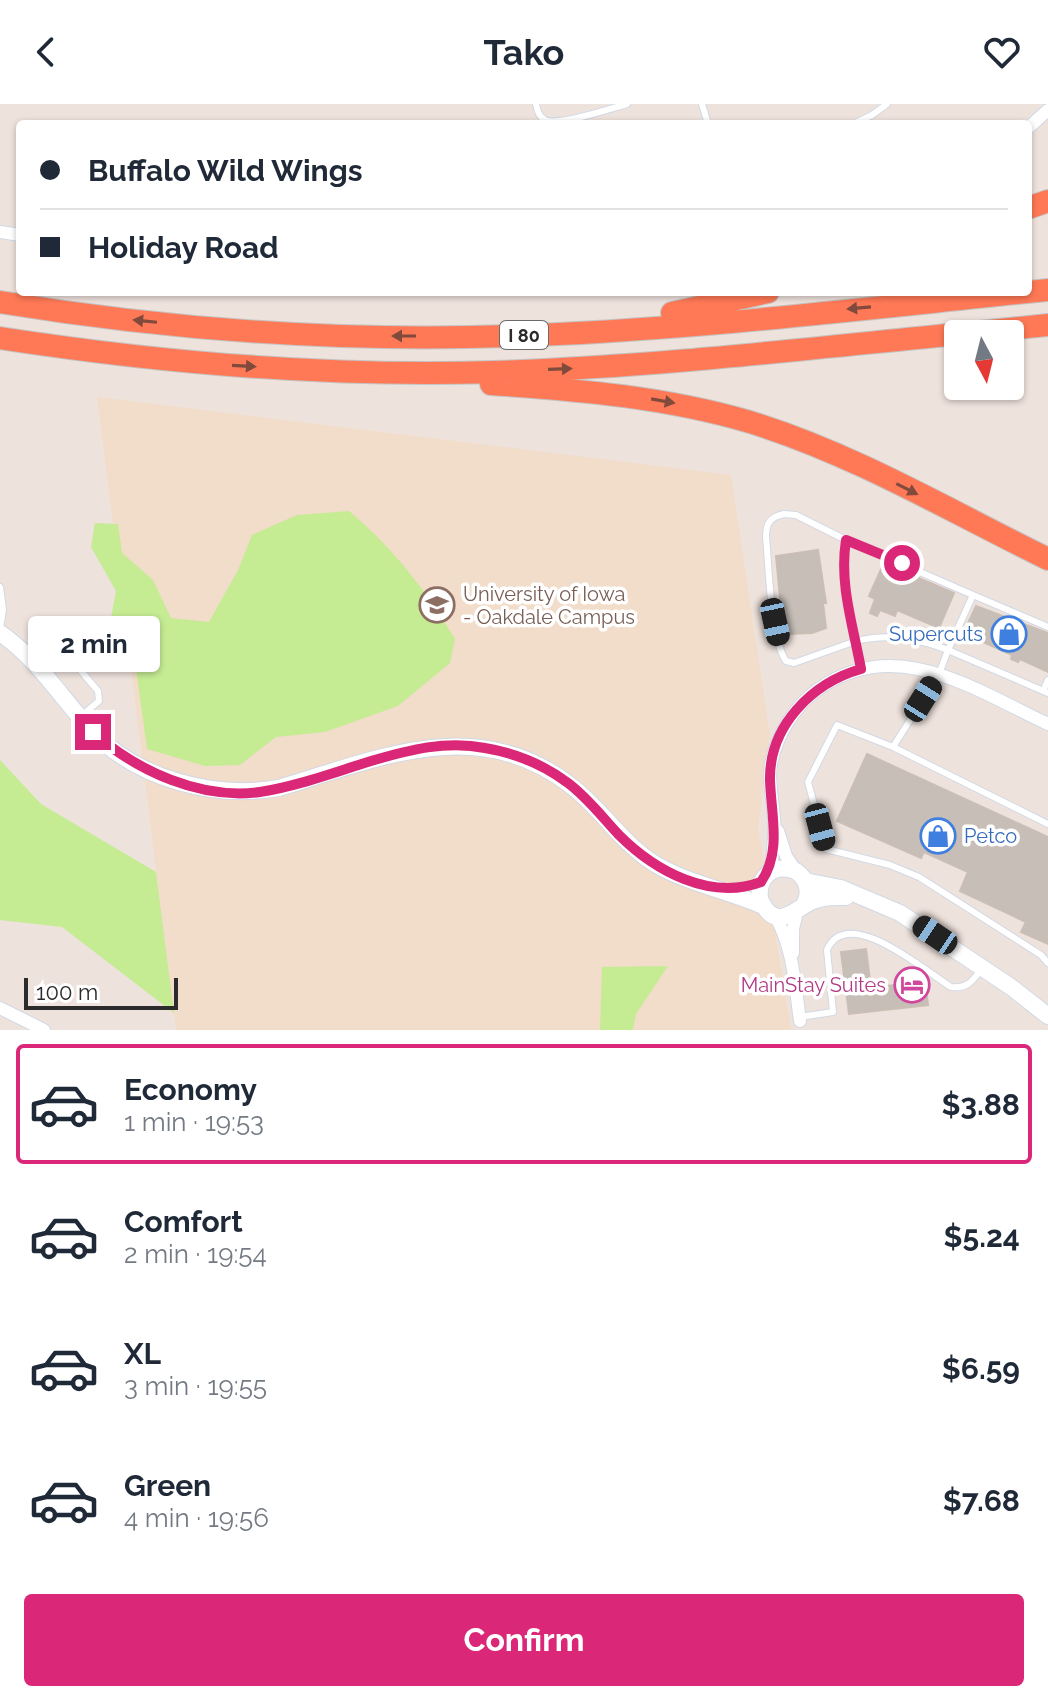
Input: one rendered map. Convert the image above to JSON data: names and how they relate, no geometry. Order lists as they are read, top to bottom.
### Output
{
  "streets": {
    "highway": ["I 80"]
  },
  "places": {
    "school or university": ["University of Iowa - Oakdale Campus"],
    "shop": ["Supercuts", "Petco"],
    "hotel": ["MainStay Suites"]
  },
  "scale_bar": "100 m",
  "north": "bottom",
  "page": {
    "header": "Tako",
    "banner": ["Buffalo Wild Wings", "Holiday Road"],
    "bubble": "2 min",
    "scale": "100 m",
    "list": [
      {
        "name": "Economy",
        "note": "1 min · 19:53",
        "value": "$3.88"
      },
      {
        "name": "Comfort",
        "note": "2 min · 19:54",
        "value": "$5.24"
      },
      {
        "name": "XL",
        "note": "3 min · 19:55",
        "value": "$6.59"
      },
      {
        "name": "Green",
        "note": "4 min · 19:56",
        "value": "$7.68"
      }
    ],
    "buttons": "Confirm"
  }
}
